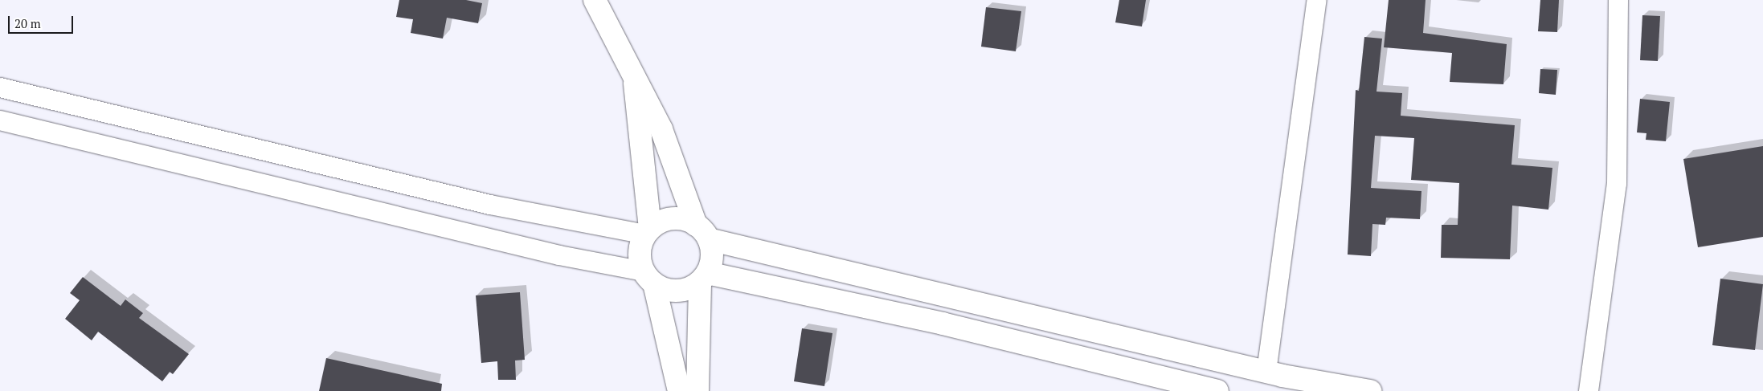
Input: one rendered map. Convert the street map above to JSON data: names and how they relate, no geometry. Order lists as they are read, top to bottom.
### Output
{
  "scale_bar": "20 m"
}
